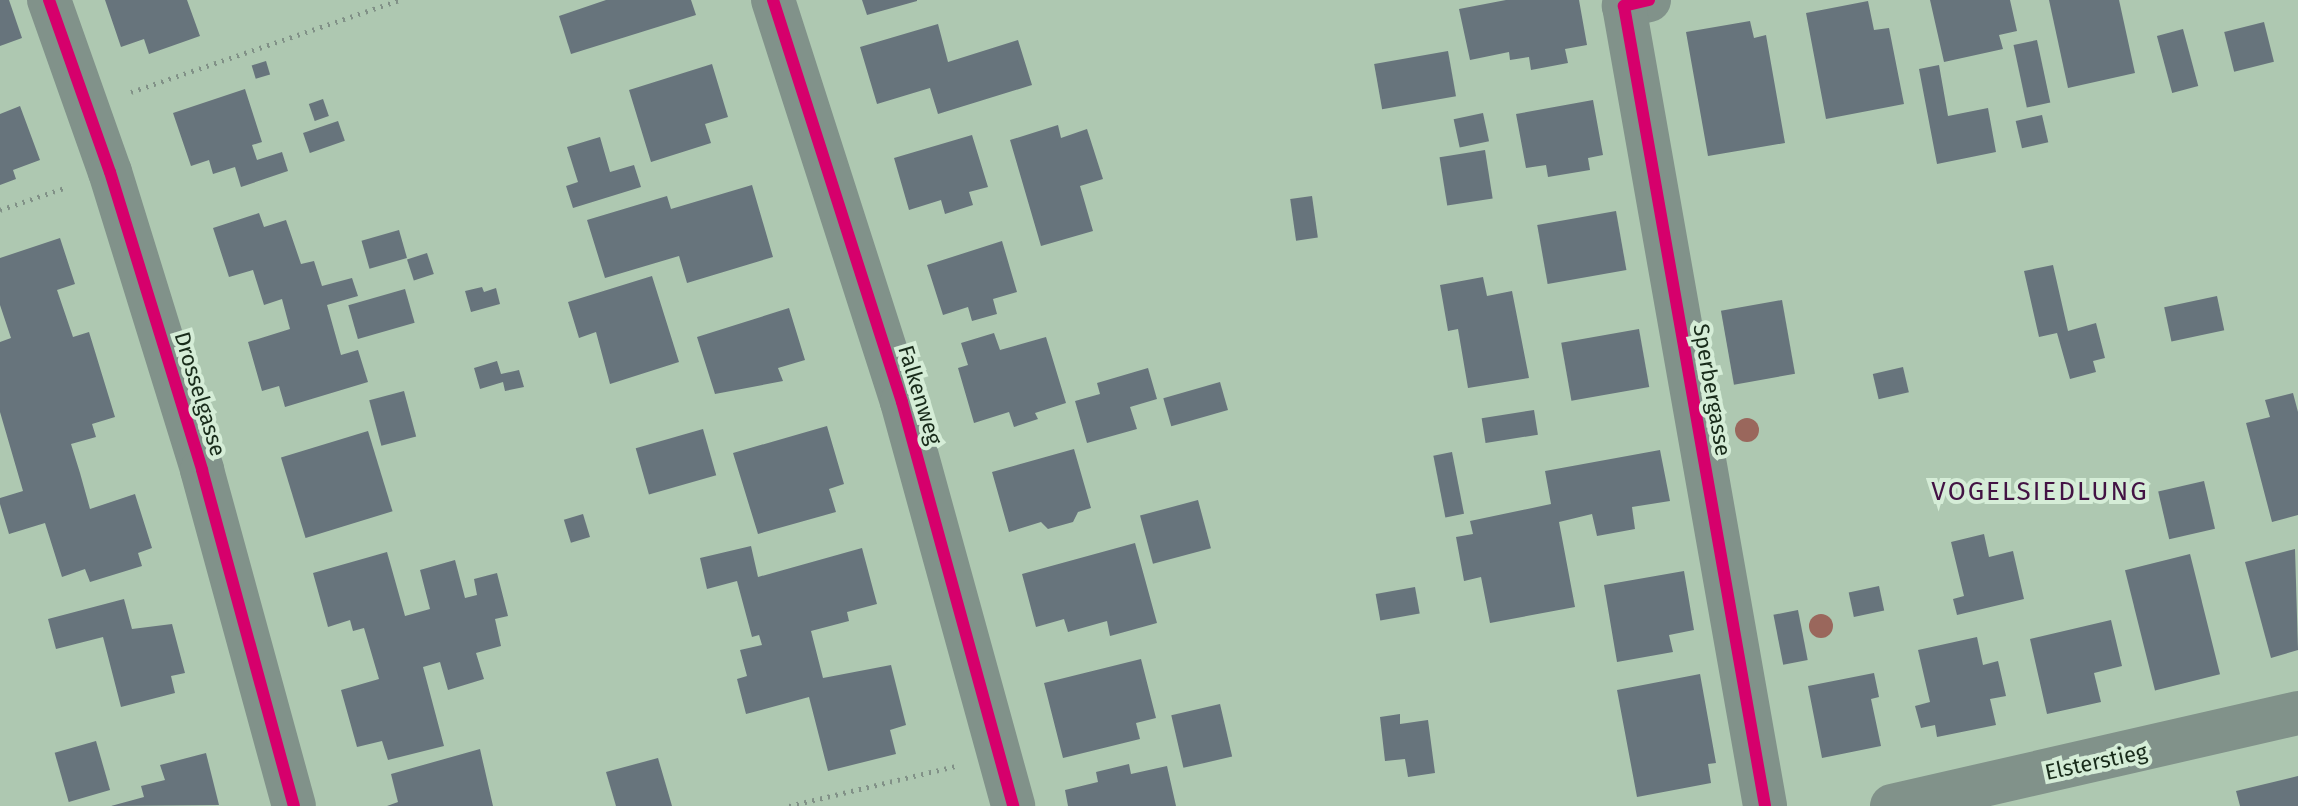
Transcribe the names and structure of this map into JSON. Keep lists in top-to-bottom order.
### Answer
{
  "streets": {
    "street": [
      "Sperbergasse",
      "Drosselgasse",
      "Falkenweg",
      "Elsterstieg"
    ]
  },
  "districts": ["VOGELSIEDLUNG"]
}
